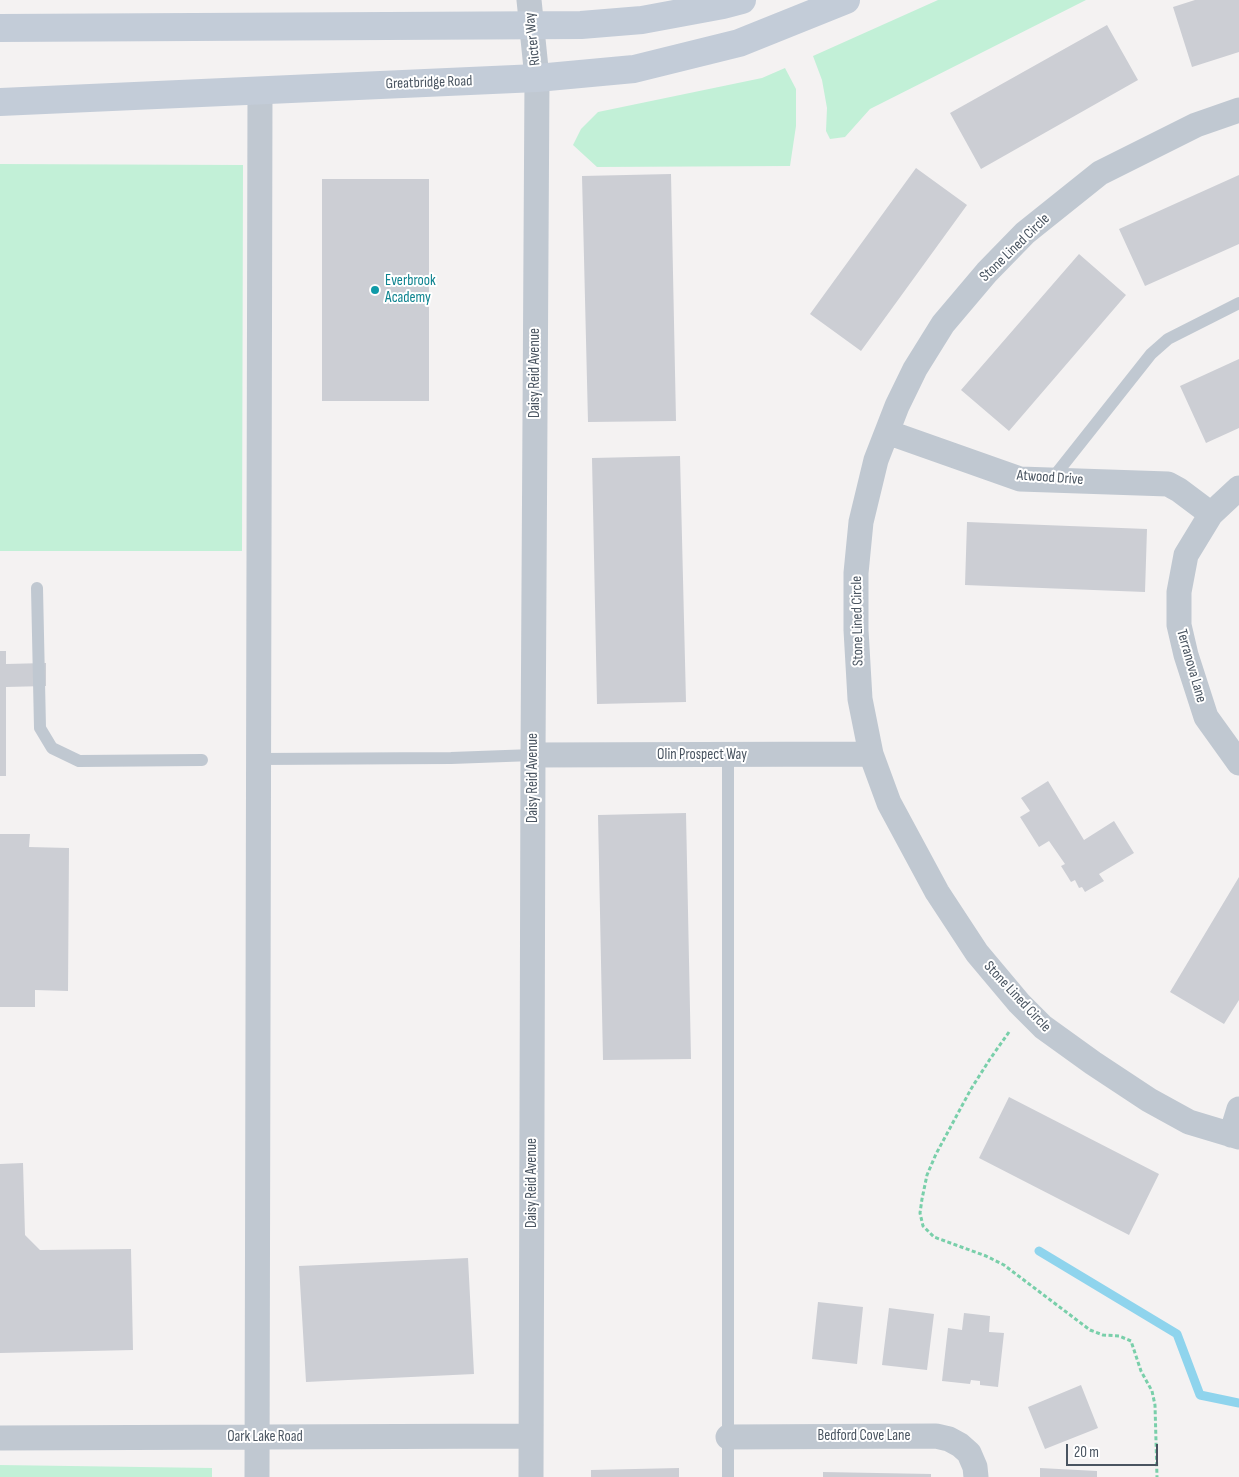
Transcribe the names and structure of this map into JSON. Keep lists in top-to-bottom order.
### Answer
{
  "streets": {
    "street": [
      "Ricter Way",
      "Greatbridge Road",
      "Stone Lined Circle",
      "Daisy Reid Avenue",
      "Atwood Drive",
      "Terranova Lane",
      "Olin Prospect Way",
      "Bedford Cove Lane",
      "Oark Lake Road"
    ]
  },
  "crossings": [
    ["Ricter Way", "Greatbridge Road"],
    ["Ricter Way", "Daisy Reid Avenue"],
    ["Greatbridge Road", "Daisy Reid Avenue"],
    ["Stone Lined Circle", "Atwood Drive"],
    ["Stone Lined Circle", "Olin Prospect Way"],
    ["Daisy Reid Avenue", "Olin Prospect Way"],
    ["Daisy Reid Avenue", "Oark Lake Road"],
    ["Atwood Drive", "Terranova Lane"]
  ],
  "places": ["Everbrook Academy"],
  "scale_bar": "20 m"
}
